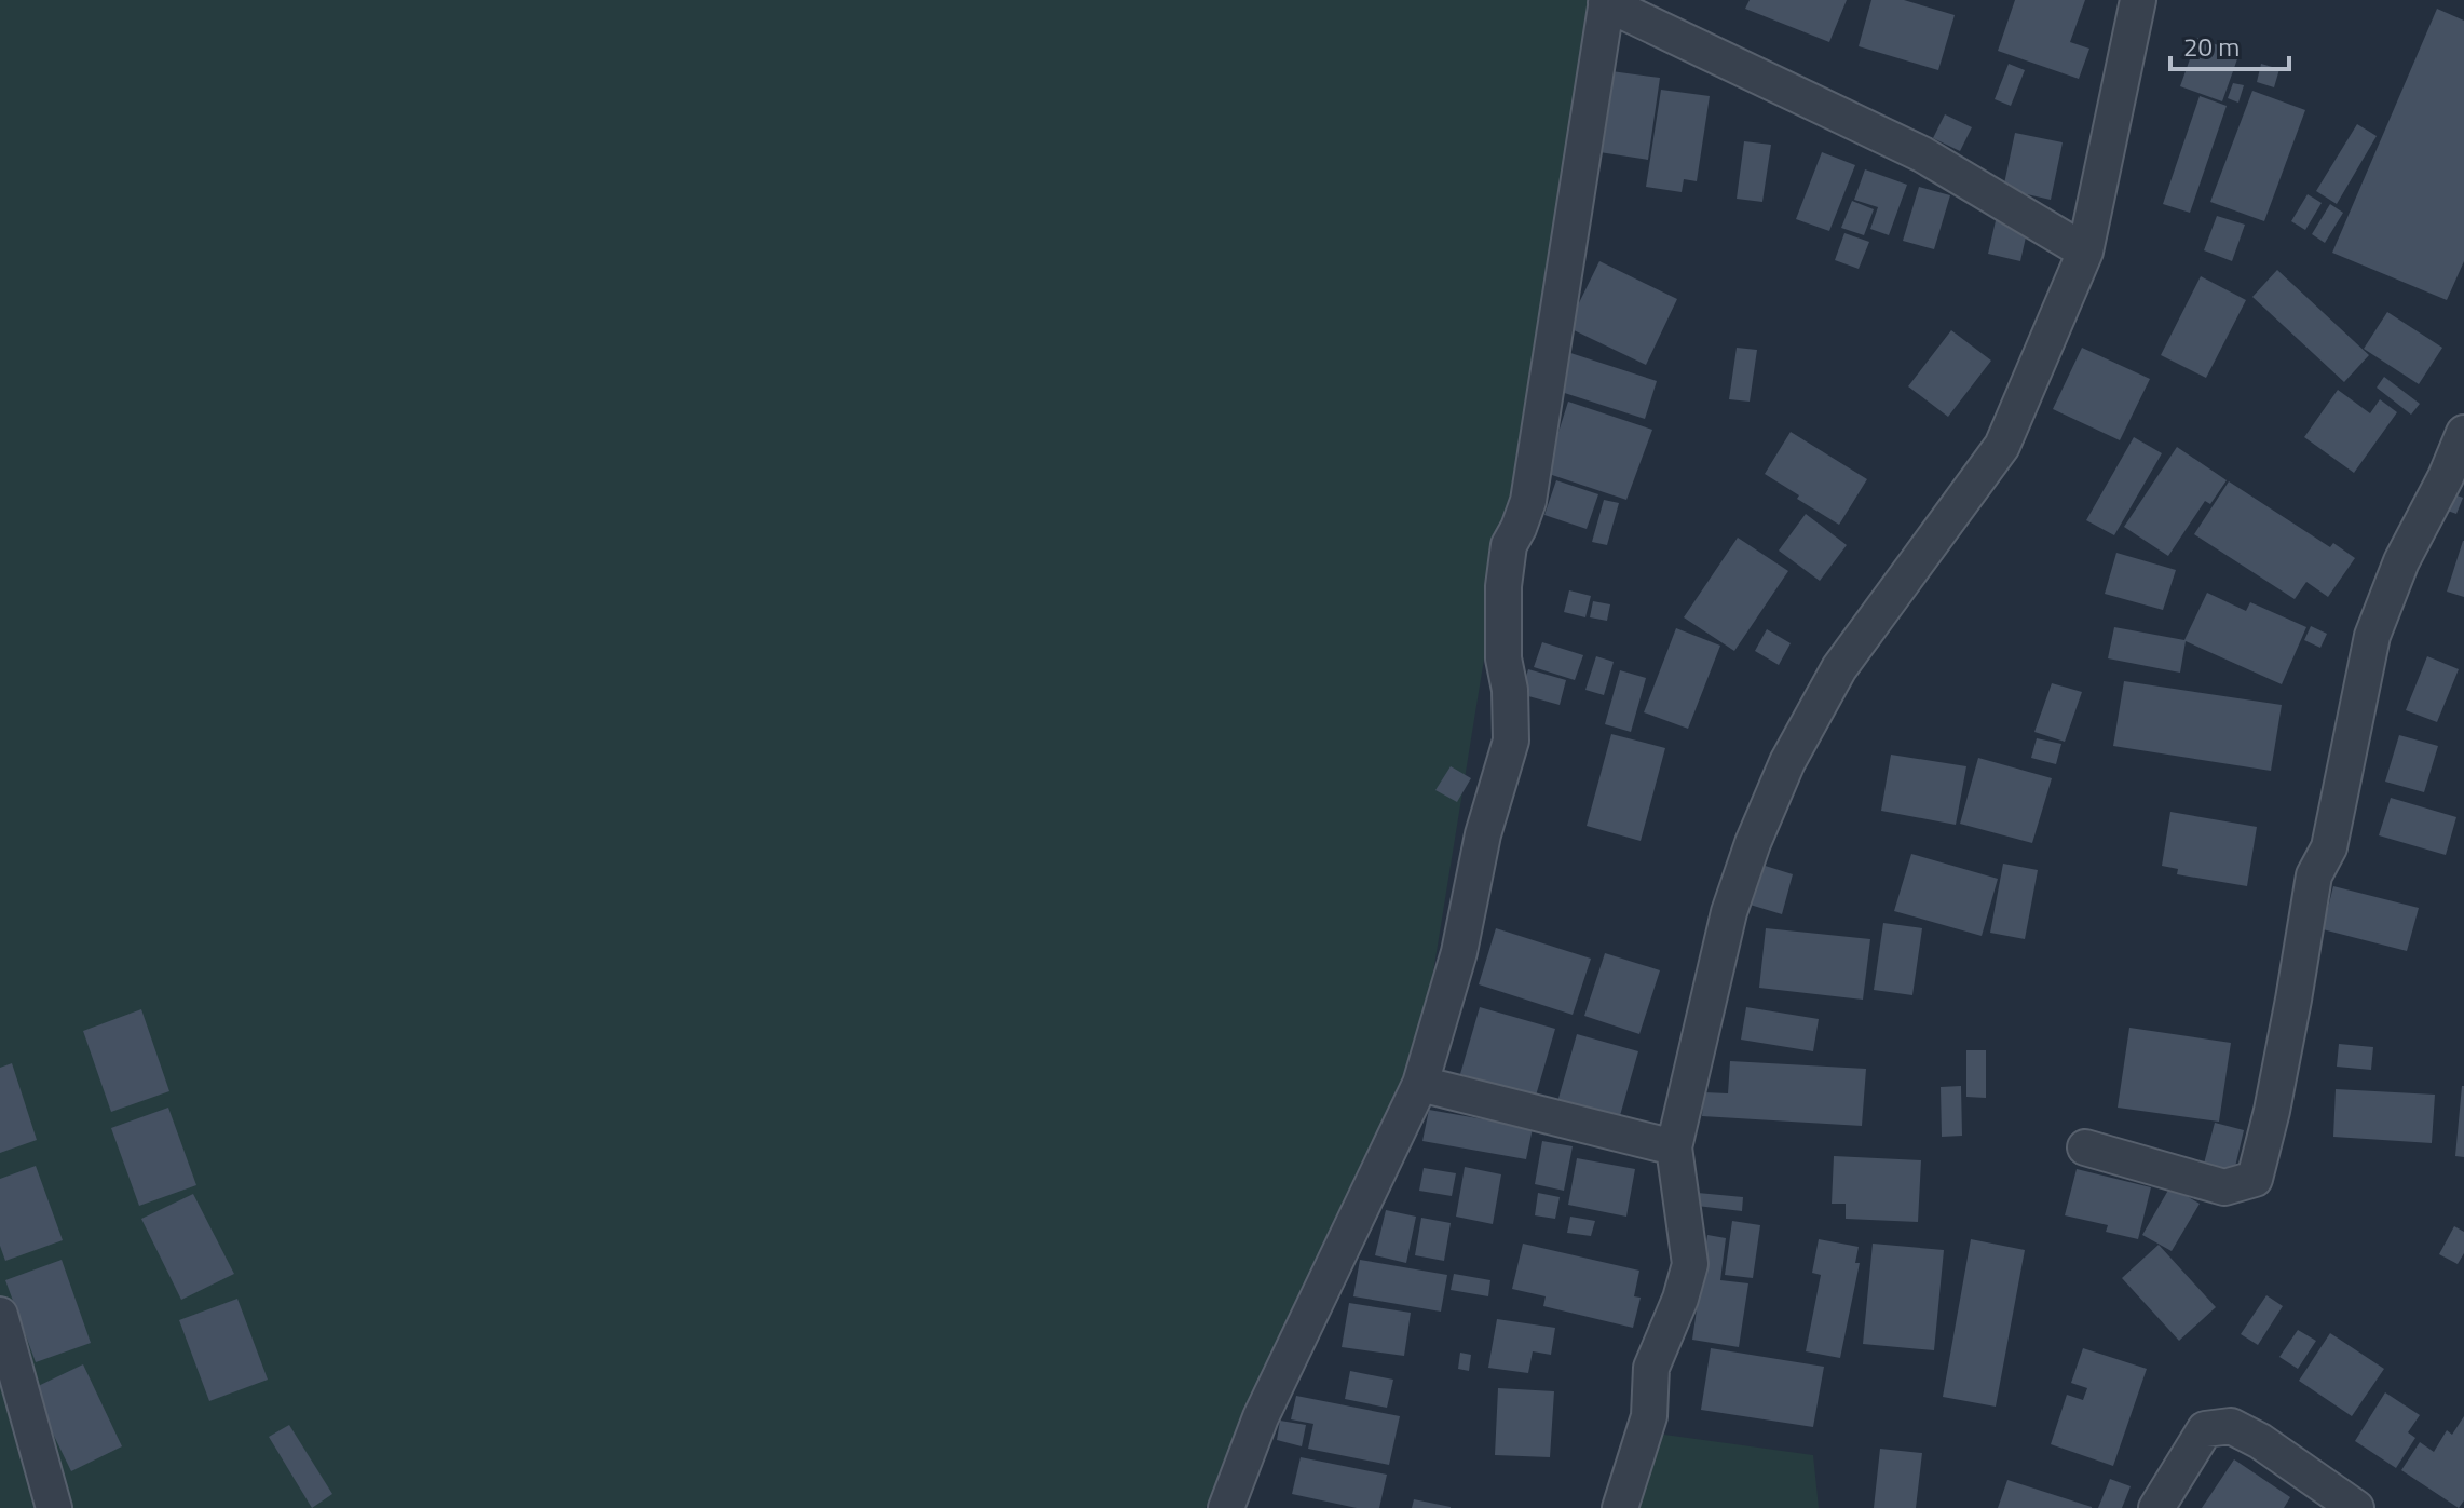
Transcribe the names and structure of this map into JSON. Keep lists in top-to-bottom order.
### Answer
{
  "scale_bar": "20 m"
}
